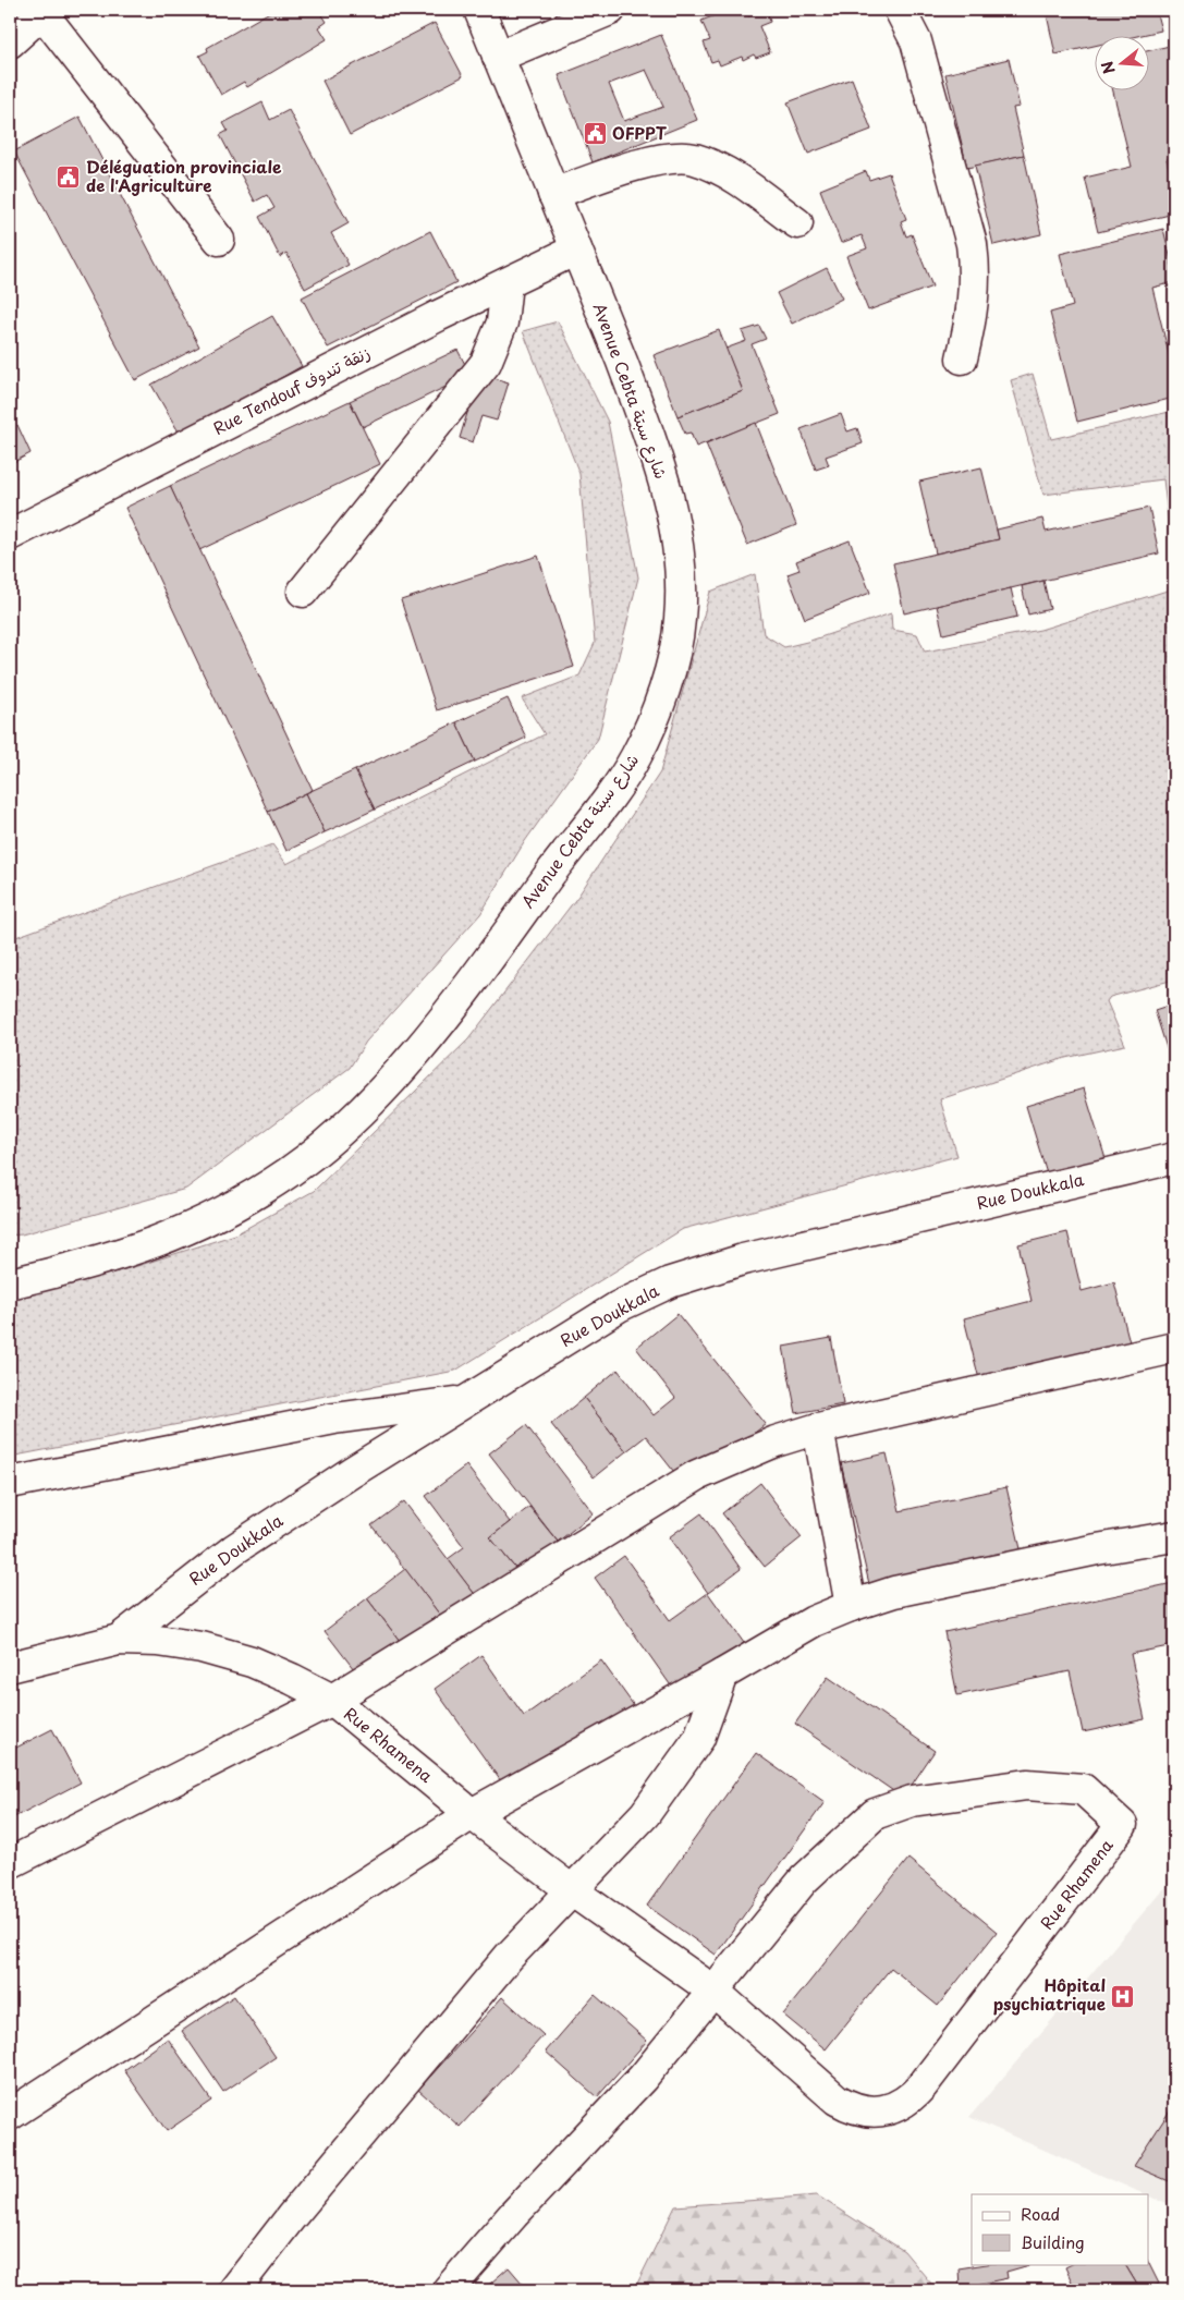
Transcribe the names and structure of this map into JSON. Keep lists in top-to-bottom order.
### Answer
{
  "streets": {
    "street": [
      "Rue Tendouf زنقة تندوف",
      "Avenue Cebta شارع سبتة",
      "Rue Doukkala",
      "Rue Rhamena"
    ]
  },
  "crossings": [
    ["Rue Tendouf زنقة تندوف", "Avenue Cebta شارع سبتة"],
    ["Rue Doukkala", "Rue Rhamena"]
  ],
  "places": {
    "public building": ["OFPPT", "Déléguation provinciale de l'Agriculture"],
    "hospital": ["Hôpital psychiatrique"]
  },
  "legend": ["Road", "Building"],
  "north": "left"
}
